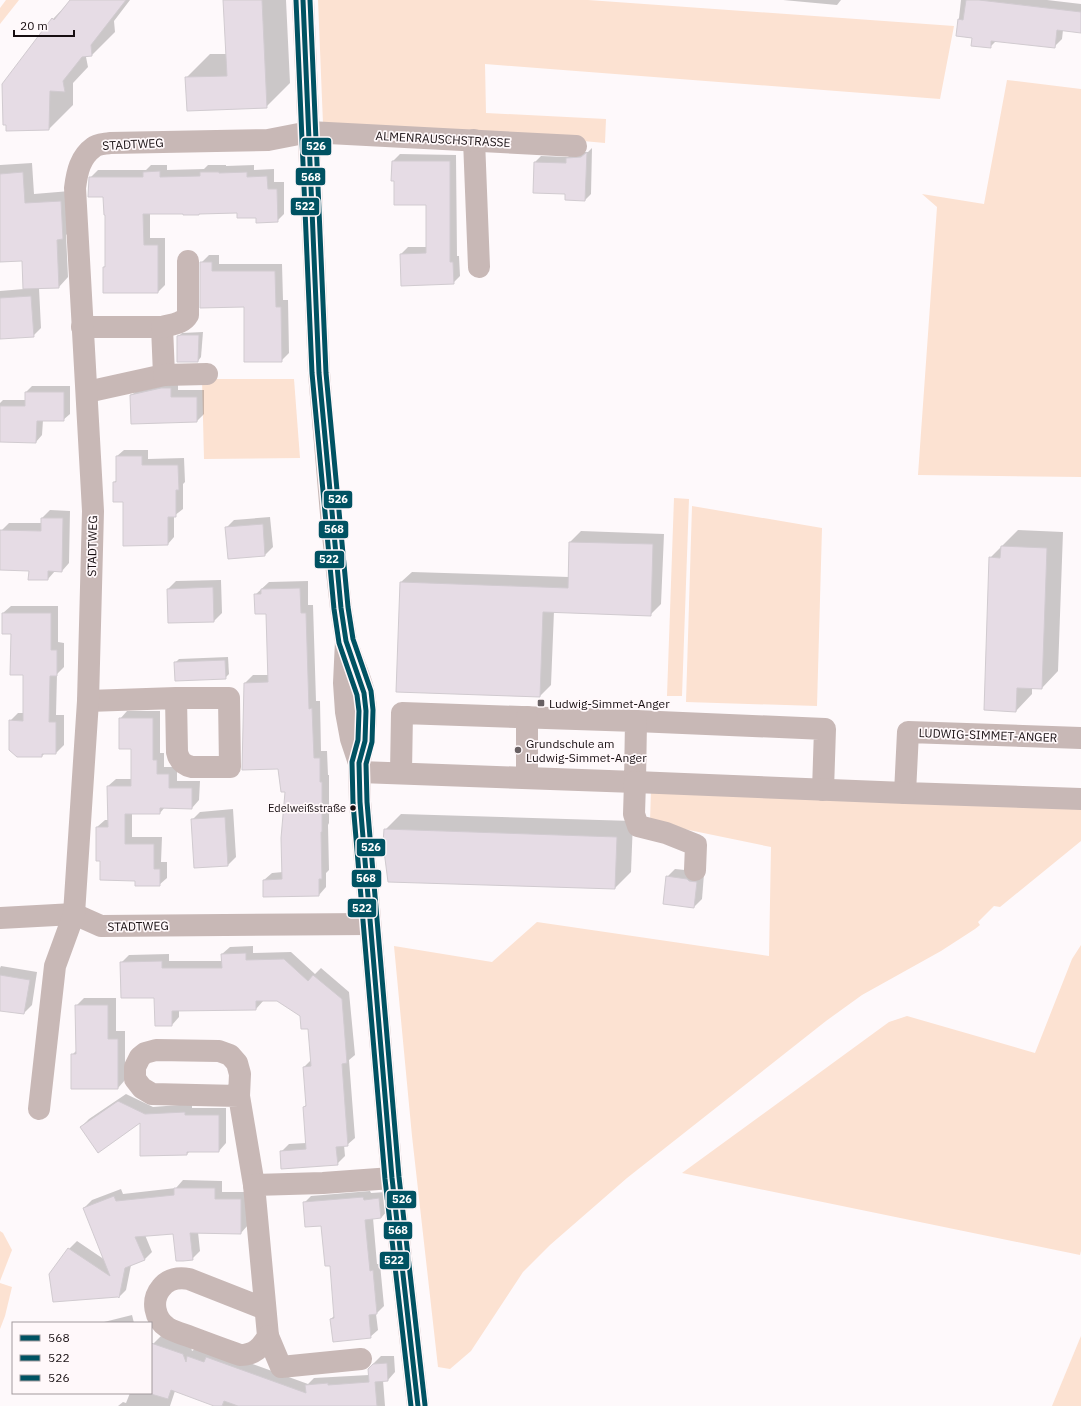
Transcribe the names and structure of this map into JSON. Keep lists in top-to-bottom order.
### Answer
{
  "streets": {
    "street": ["ALMENRAUSCHSTRASSE", "STADTWEG", "LUDWIG-SIMMET-ANGER"]
  },
  "crossings": [
    ["ALMENRAUSCHSTRASSE", "STADTWEG"]
  ],
  "places": {
    "transit": ["Ludwig-Simmet-Anger"],
    "other": ["Grundschule am Ludwig-Simmet-Anger", "Edelweißstraße"]
  },
  "lines": ["transit line 568", "transit line 522", "transit line 526"],
  "legend": ["568", "522", "526"],
  "scale_bar": "20 m"
}
